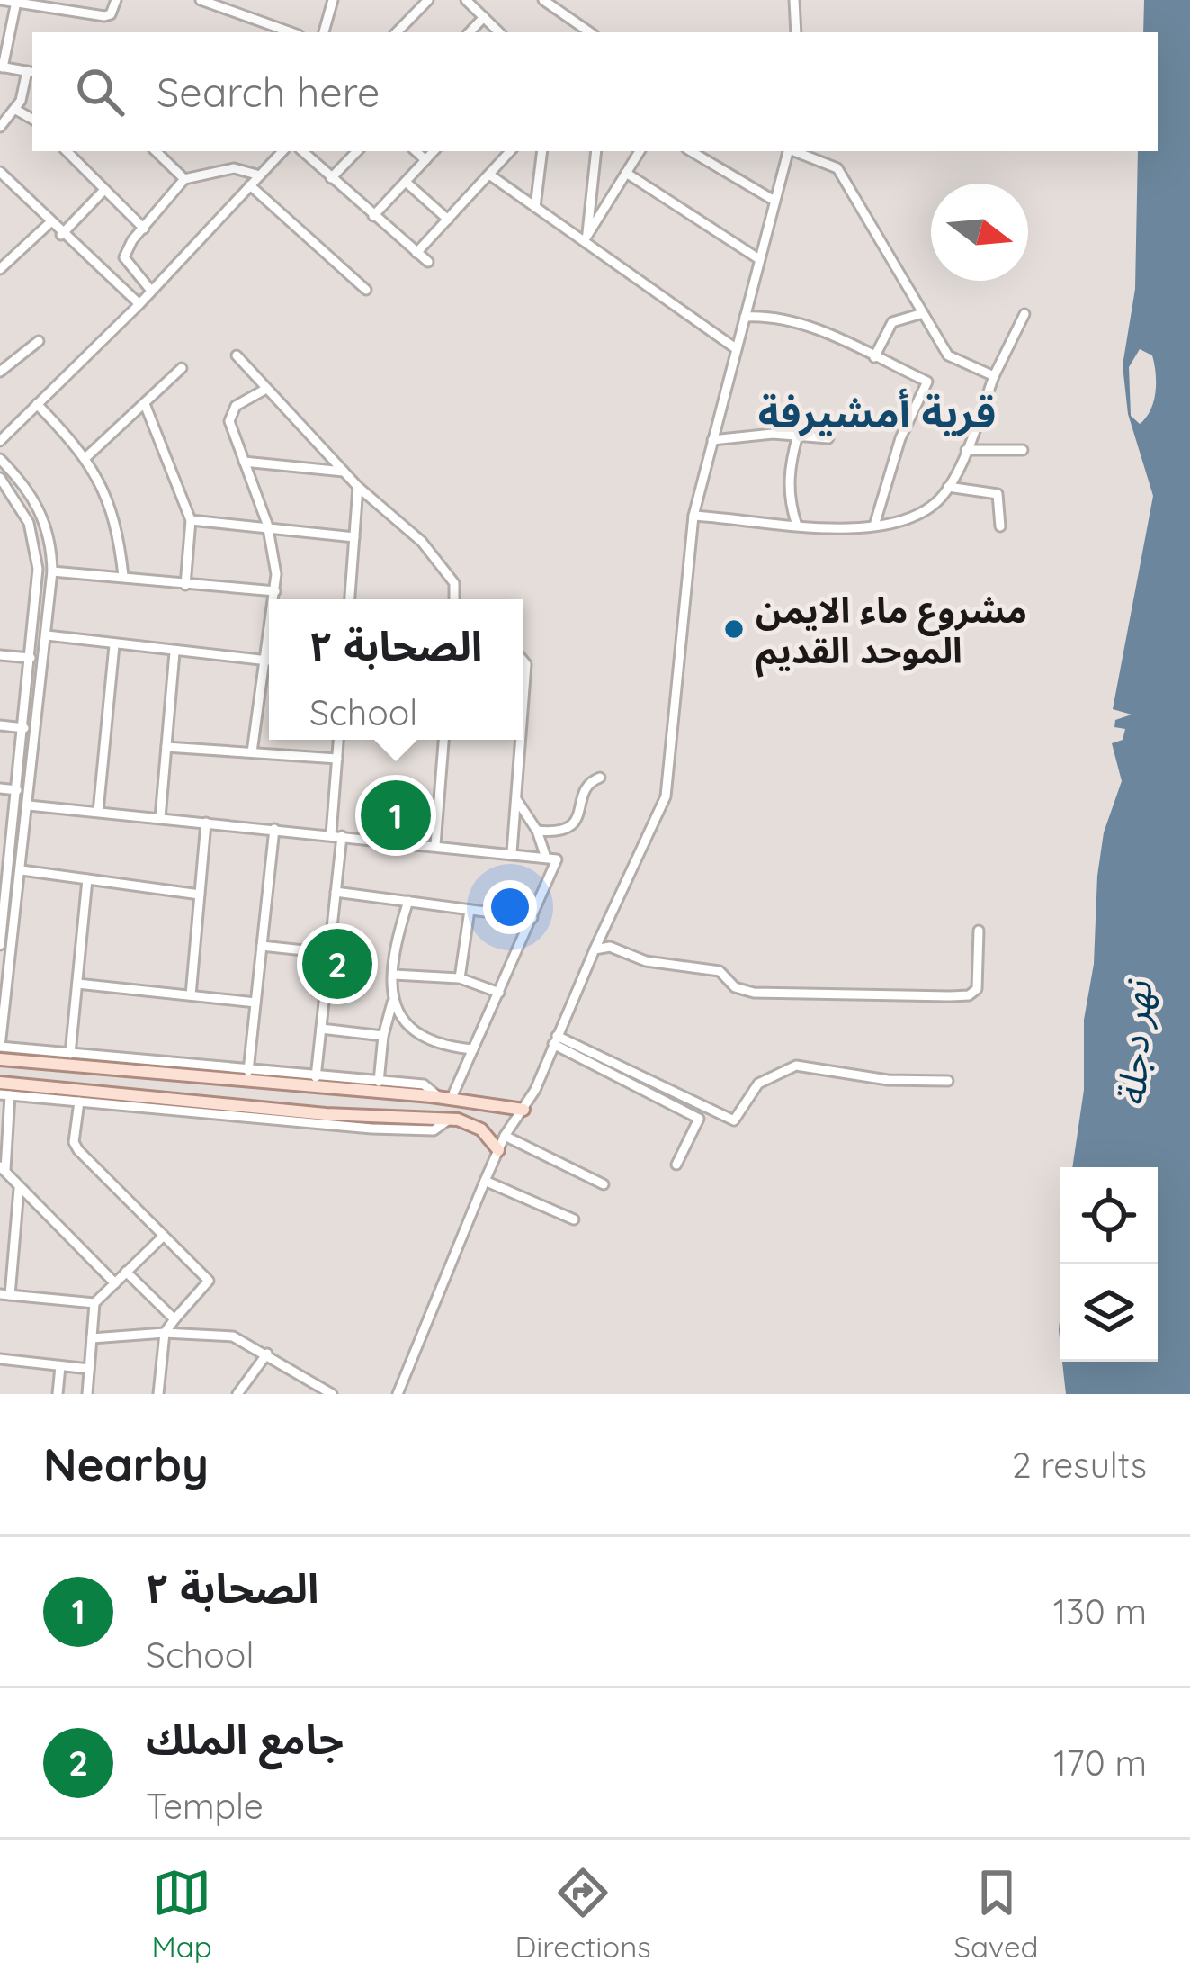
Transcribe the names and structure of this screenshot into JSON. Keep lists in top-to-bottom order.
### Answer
{
  "districts": ["قرية أمشيرفة"],
  "water": ["نهر دجلة"],
  "places": ["مشروع ماء الايمن الموحد القديم"],
  "north": "right",
  "page": {
    "search": "Search here",
    "popup": ["الصحابة ٢", "School"],
    "pins": ["1", "2"],
    "heading": ["Nearby", "2 results"],
    "list": [
      {
        "mark": "1",
        "name": "الصحابة ٢",
        "note": "School",
        "value": "130 m"
      },
      {
        "mark": "2",
        "name": "جامع الملك",
        "note": "Temple",
        "value": "170 m"
      }
    ],
    "nav": ["Map", "Directions", "Saved"]
  }
}
